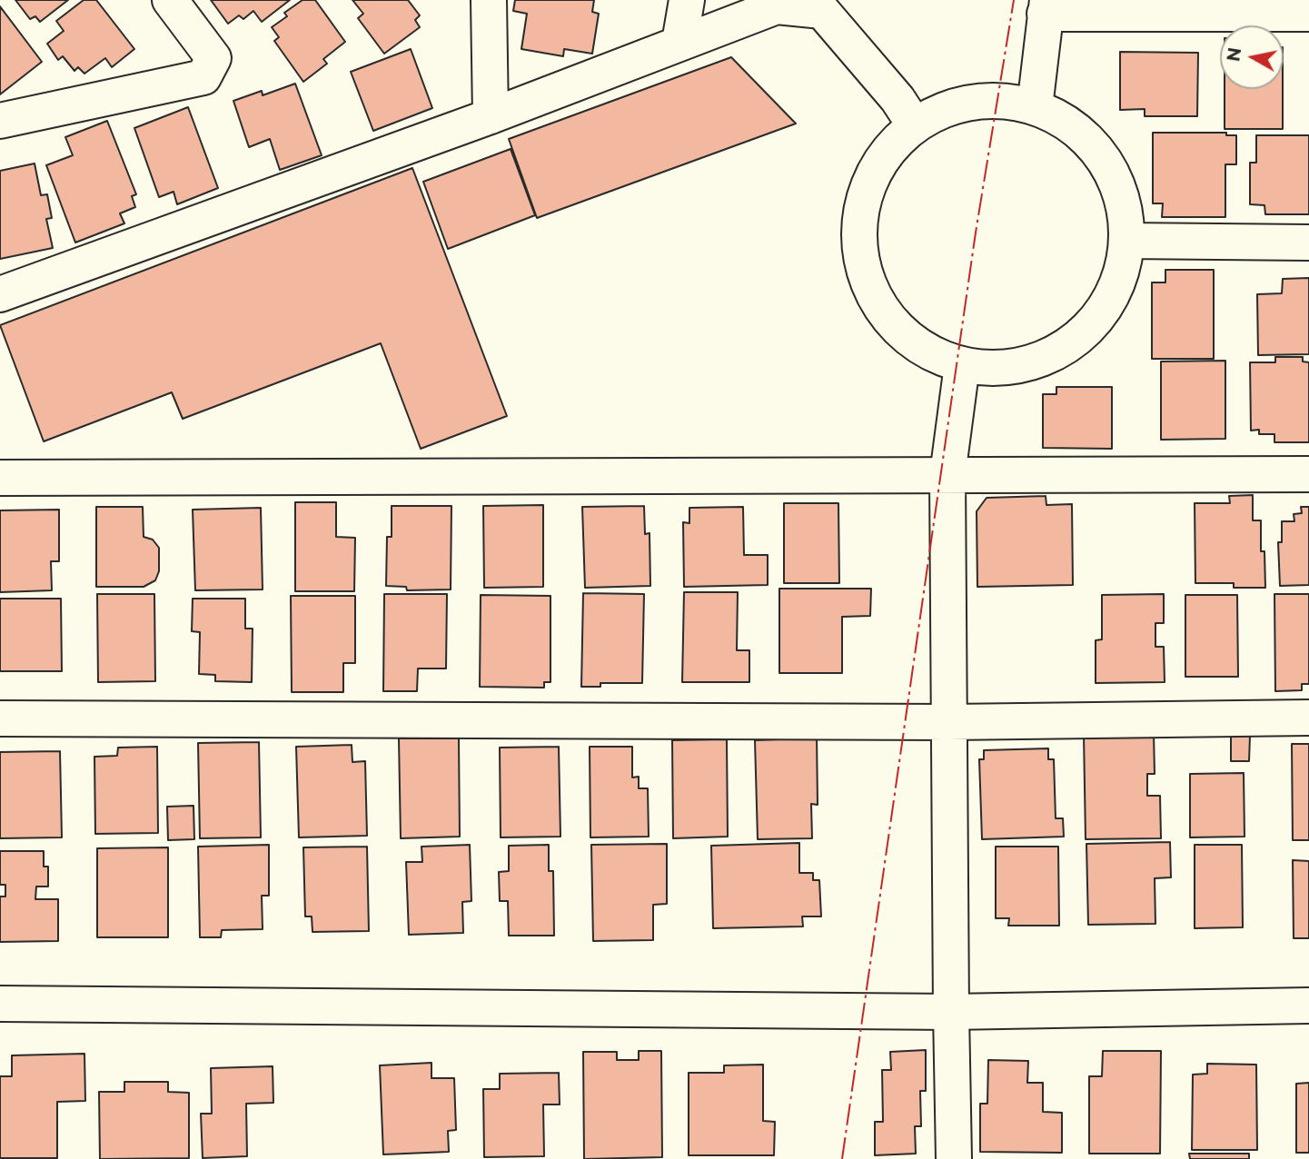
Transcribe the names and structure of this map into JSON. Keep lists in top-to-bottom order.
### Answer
{
  "north": "left"
}
